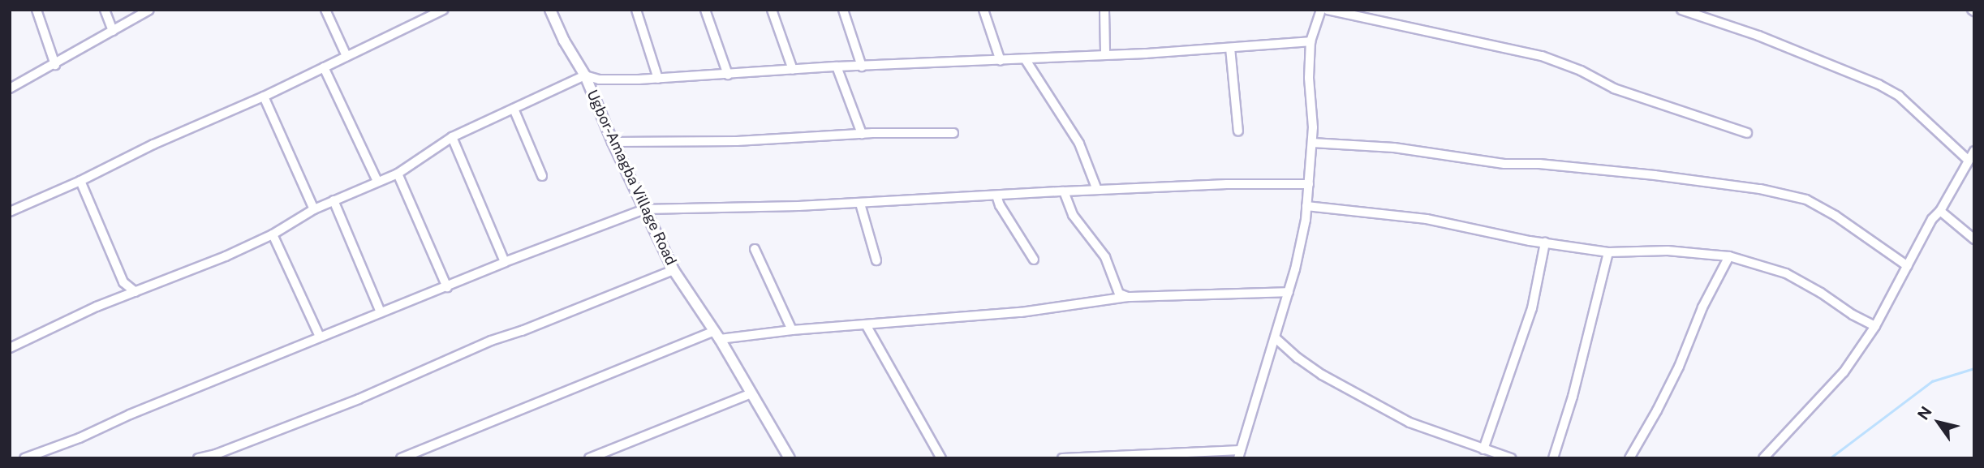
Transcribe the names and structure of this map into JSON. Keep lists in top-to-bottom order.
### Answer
{
  "streets": {
    "street": ["Ugbor-Amagba Village Road"]
  },
  "north": "top left"
}
